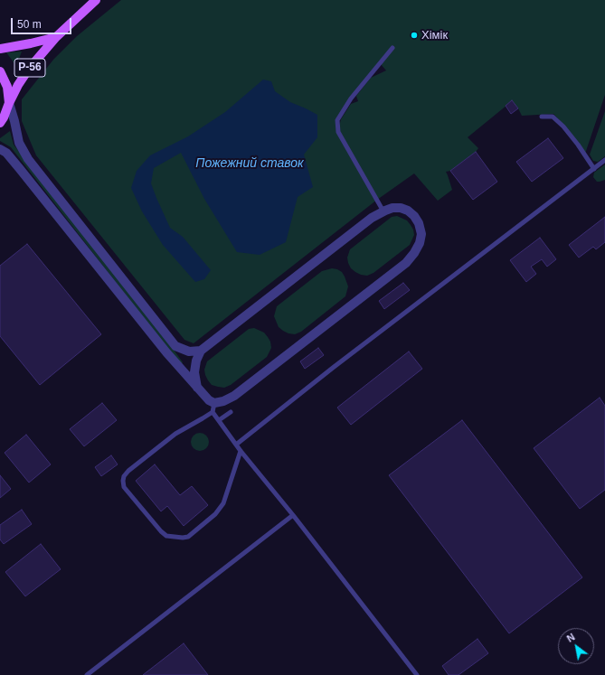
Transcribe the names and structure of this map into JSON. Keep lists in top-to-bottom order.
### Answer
{
  "streets": {
    "main road": ["Р-56"]
  },
  "water": ["Пожежний ставок"],
  "places": ["Хімік"],
  "scale_bar": "50 m",
  "north": "top left"
}
